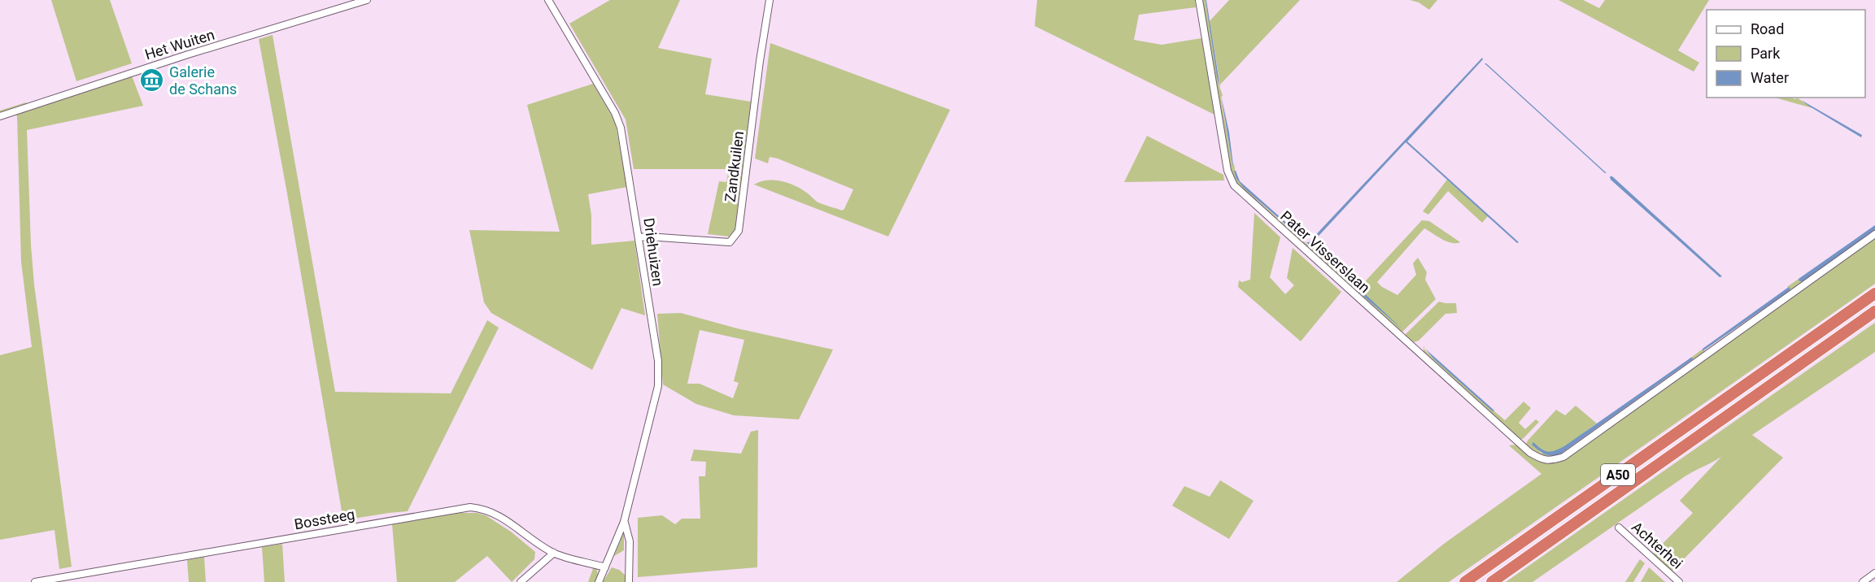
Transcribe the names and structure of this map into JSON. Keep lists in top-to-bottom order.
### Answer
{
  "streets": {
    "highway": ["A50"],
    "street": [
      "Het Wuiten",
      "Zandkuilen",
      "Driehuizen",
      "Pater Visserslaan",
      "Bossteeg",
      "Achterhei"
    ]
  },
  "crossings": [
    ["Zandkuilen", "Driehuizen"],
    ["Driehuizen", "Bossteeg"]
  ],
  "places": {
    "museum": ["Galerie de Schans"]
  },
  "legend": ["Road", "Park", "Water"]
}
